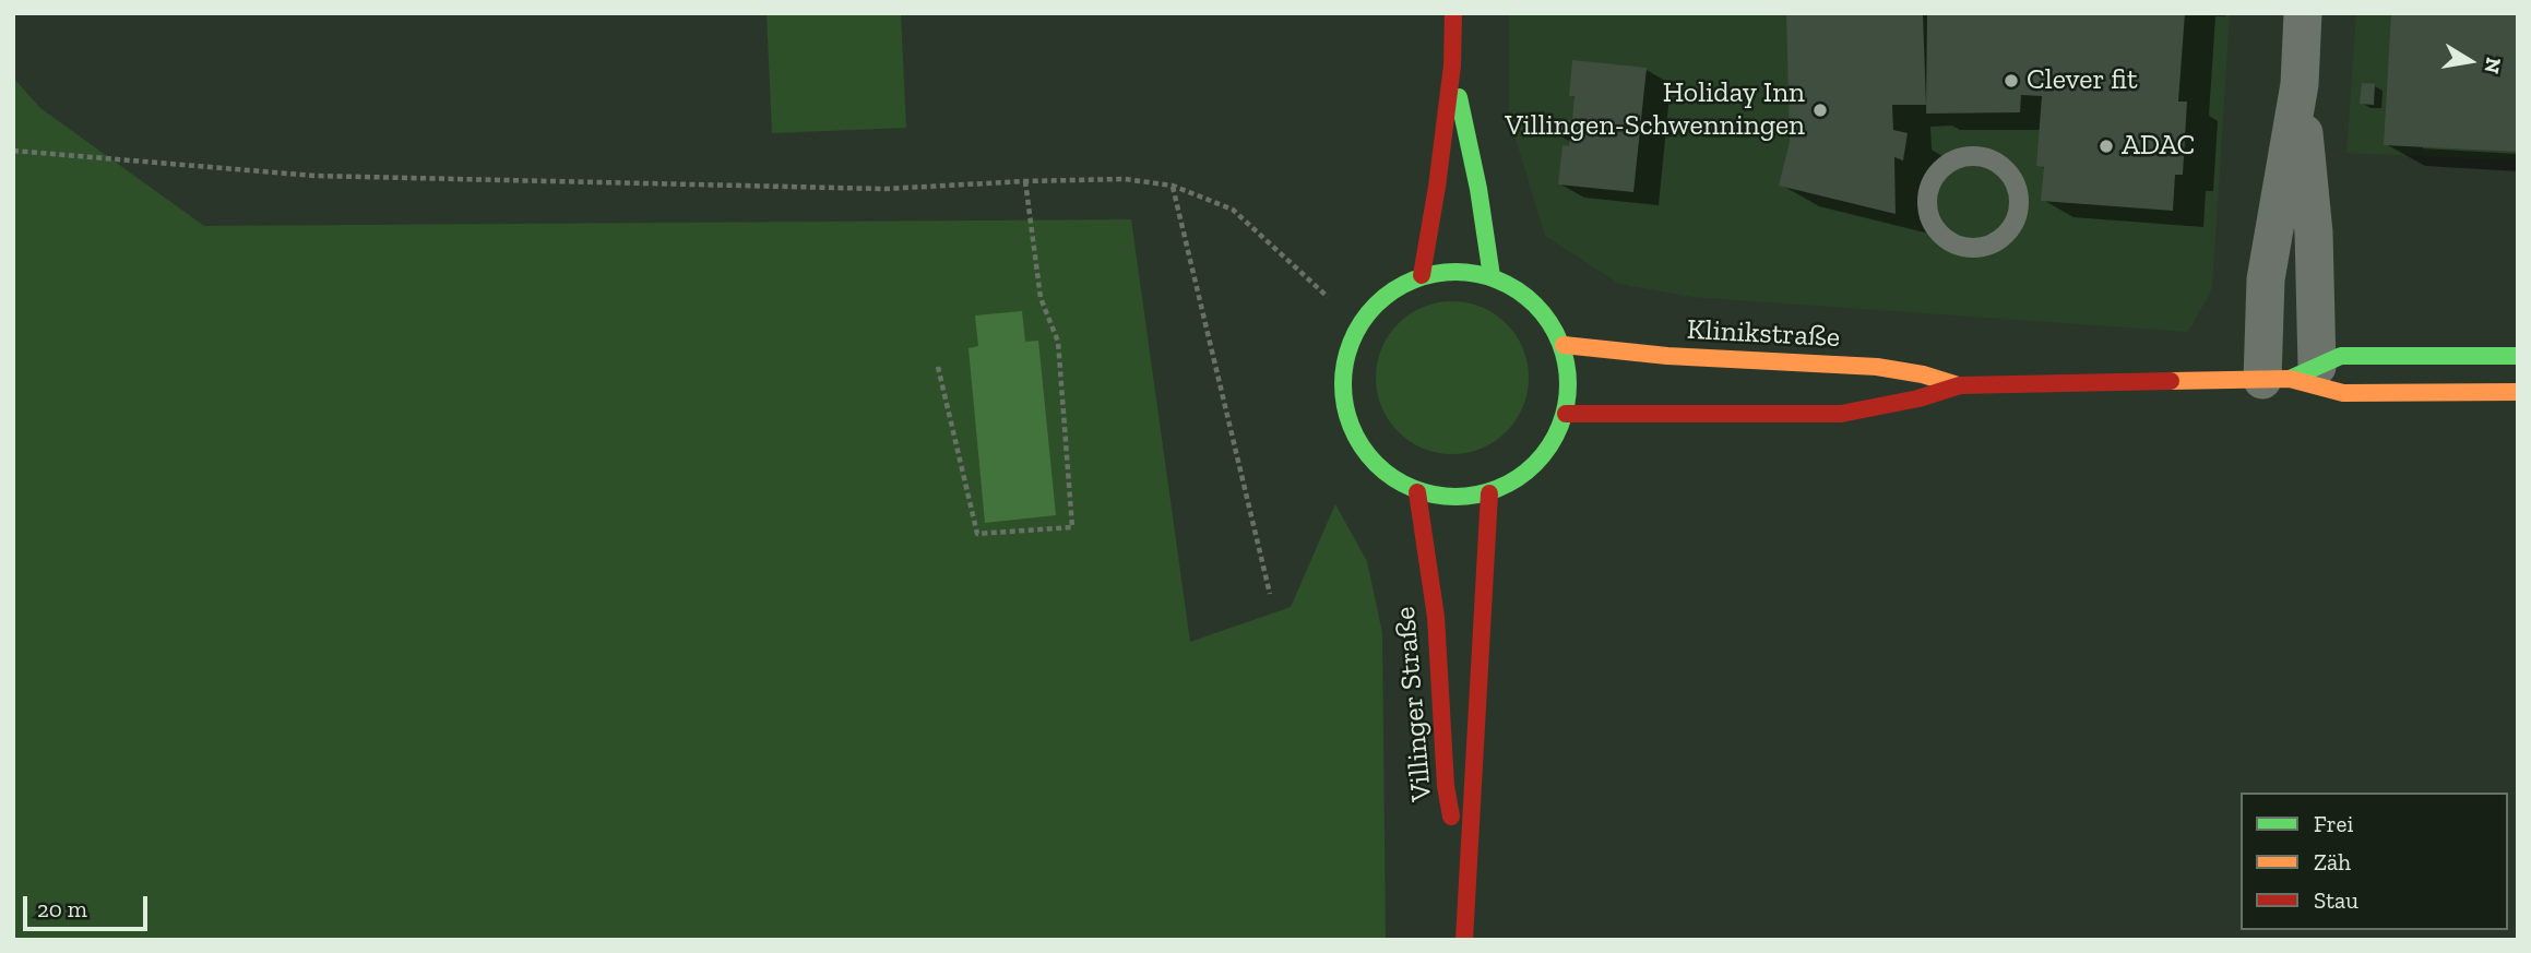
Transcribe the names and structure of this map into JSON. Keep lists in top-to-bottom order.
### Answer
{
  "streets": {
    "main road": ["Klinikstraße", "Villinger Straße"]
  },
  "crossings": [
    ["Klinikstraße", "Villinger Straße"]
  ],
  "places": ["Clever fit", "Holiday Inn Villingen-Schwenningen", "ADAC"],
  "legend": ["Frei", "Zäh", "Stau"],
  "scale_bar": "20 m",
  "north": "right"
}
